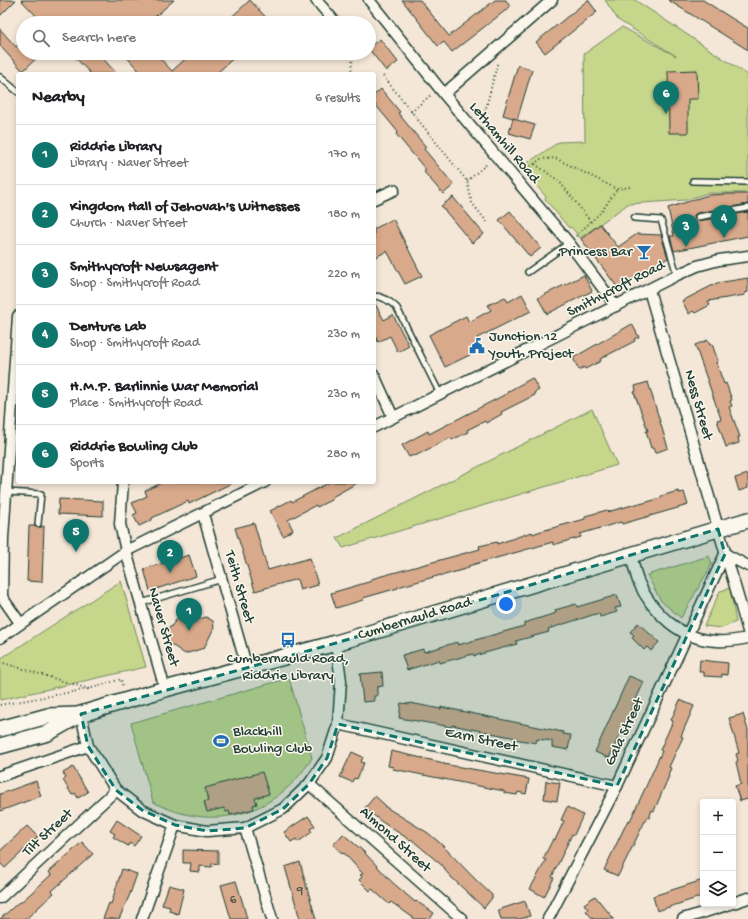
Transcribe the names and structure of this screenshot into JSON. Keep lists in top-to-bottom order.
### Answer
{
  "streets": {
    "main road": ["Cumbernauld Road"],
    "street": [
      "Lethamhill Road",
      "Smithycroft Road",
      "Ness Street",
      "Teith Street",
      "Naver Street",
      "Gala Street",
      "Earn Street",
      "Tilt Street",
      "Almond Street"
    ]
  },
  "crossings": [
    ["Lethamhill Road", "Smithycroft Road"],
    ["Smithycroft Road", "Ness Street"],
    ["Ness Street", "Cumbernauld Road"],
    ["Ness Street", "Gala Street"],
    ["Teith Street", "Cumbernauld Road"],
    ["Cumbernauld Road", "Naver Street"],
    ["Gala Street", "Earn Street"]
  ],
  "places": {
    "bar": ["Princess Bar"],
    "public building": ["Junction 12 Youth Project"],
    "bus stop": ["Cumbernauld Road, Riddrie Library"],
    "sports": ["Blackhill Bowling Club"]
  },
  "house_numbers": ["9", "6"],
  "page": {
    "search": "Search here",
    "heading": ["Nearby", "6 results"],
    "pins": [
      "6",
      "4",
      "3",
      "5",
      "2",
      "1"
    ],
    "list": [
      {
        "mark": "1",
        "name": "Riddrie Library",
        "note": "Library · Naver Street",
        "value": "170 m"
      },
      {
        "mark": "2",
        "name": "Kingdom Hall of Jehovah's Witnesses",
        "note": "Church · Naver Street",
        "value": "180 m"
      },
      {
        "mark": "3",
        "name": "Smithycroft Newsagent",
        "note": "Shop · Smithycroft Road",
        "value": "220 m"
      },
      {
        "mark": "4",
        "name": "Denture Lab",
        "note": "Shop · Smithycroft Road",
        "value": "230 m"
      },
      {
        "mark": "5",
        "name": "H.M.P. Barlinnie War Memorial",
        "note": "Place · Smithycroft Road",
        "value": "230 m"
      },
      {
        "mark": "6",
        "name": "Riddrie Bowling Club",
        "note": "Sports",
        "value": "280 m"
      }
    ],
    "map_buttons": ["+", "−"]
  }
}
